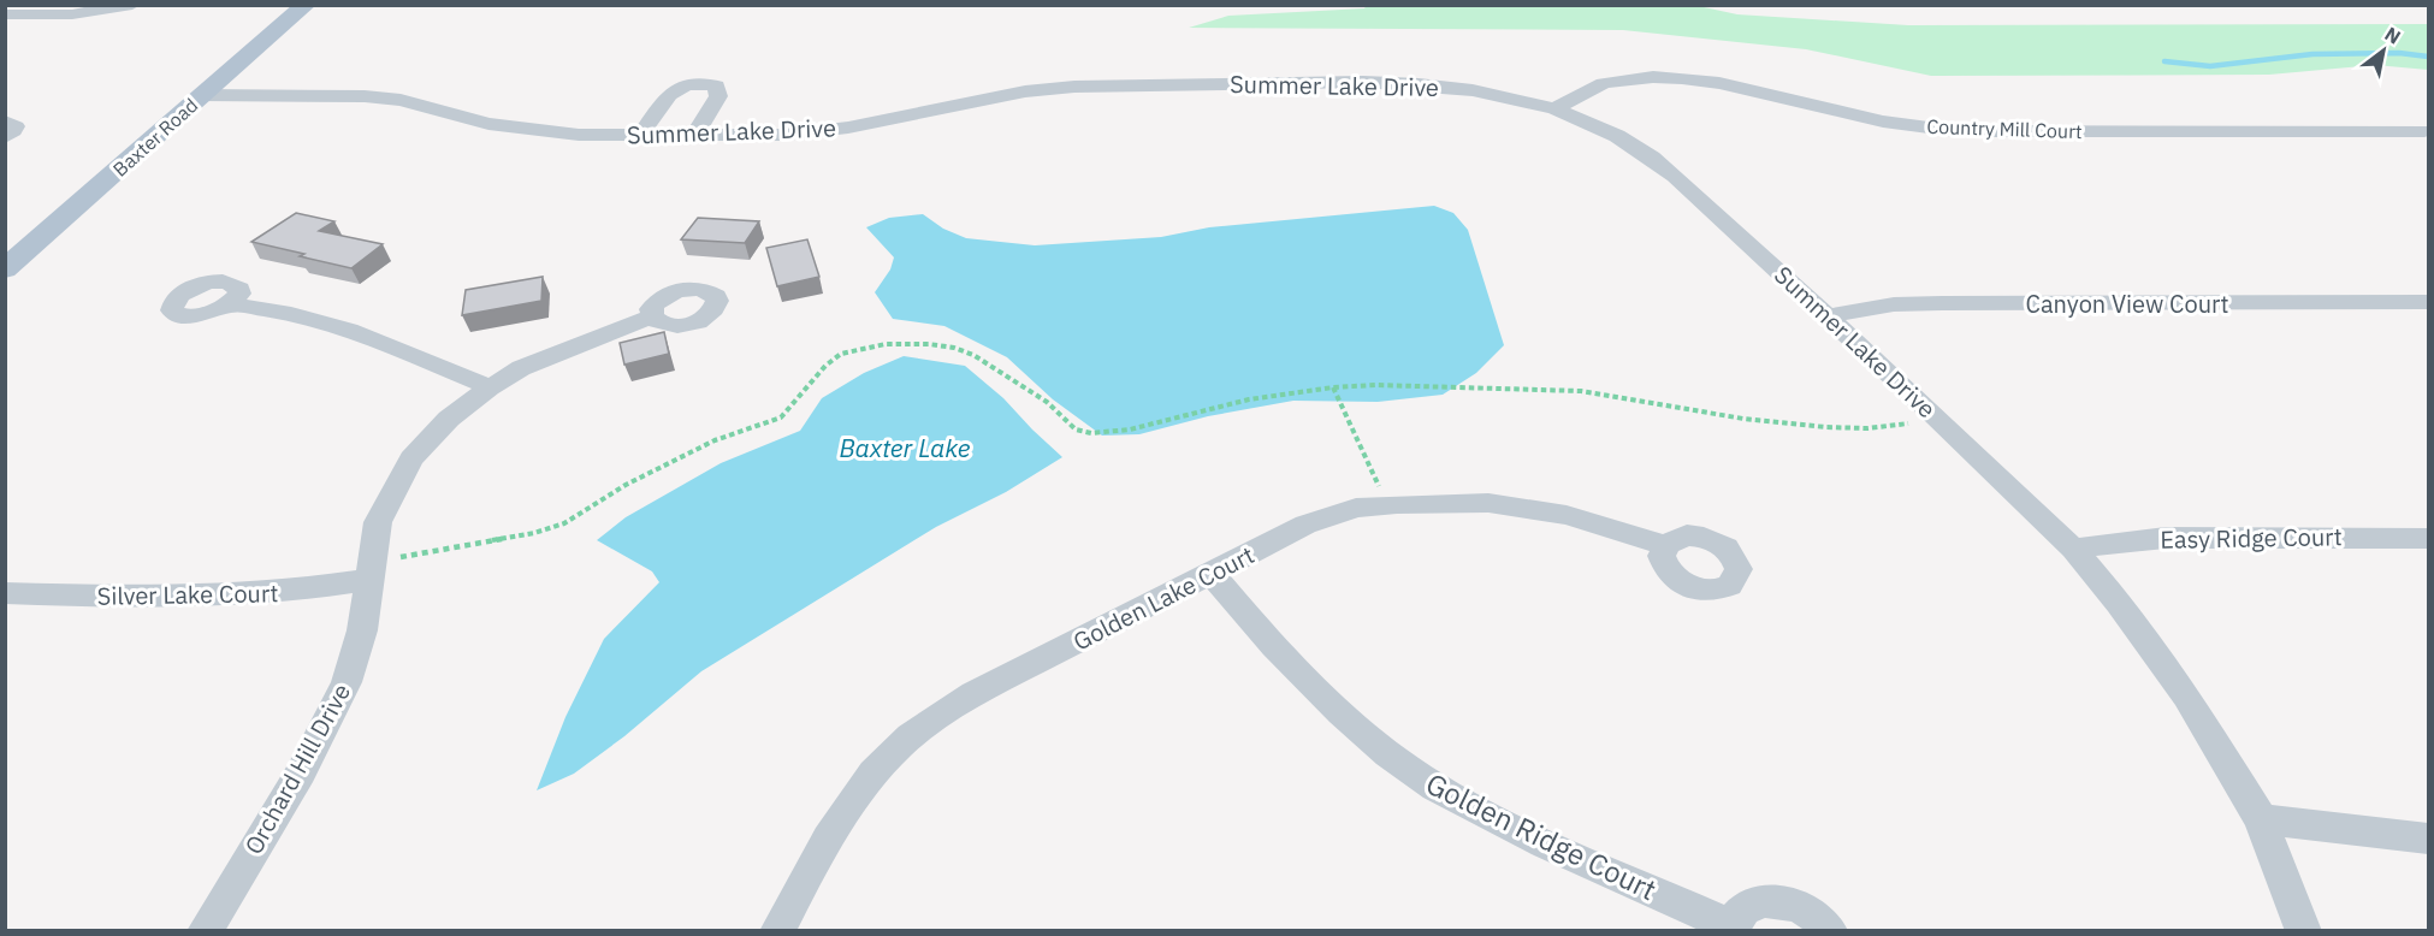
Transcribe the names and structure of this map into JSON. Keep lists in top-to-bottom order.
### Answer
{
  "streets": {
    "main road": ["Baxter Road"],
    "street": [
      "Summer Lake Drive",
      "Country Mill Court",
      "Canyon View Court",
      "Easy Ridge Court",
      "Silver Lake Court",
      "Golden Lake Court",
      "Orchard Hill Drive",
      "Golden Ridge Court"
    ]
  },
  "crossings": [
    ["Summer Lake Drive", "Country Mill Court"],
    ["Summer Lake Drive", "Baxter Road"],
    ["Summer Lake Drive", "Canyon View Court"],
    ["Summer Lake Drive", "Easy Ridge Court"],
    ["Silver Lake Court", "Orchard Hill Drive"],
    ["Golden Lake Court", "Golden Ridge Court"]
  ],
  "water": ["Baxter Lake"],
  "north": "top right"
}
